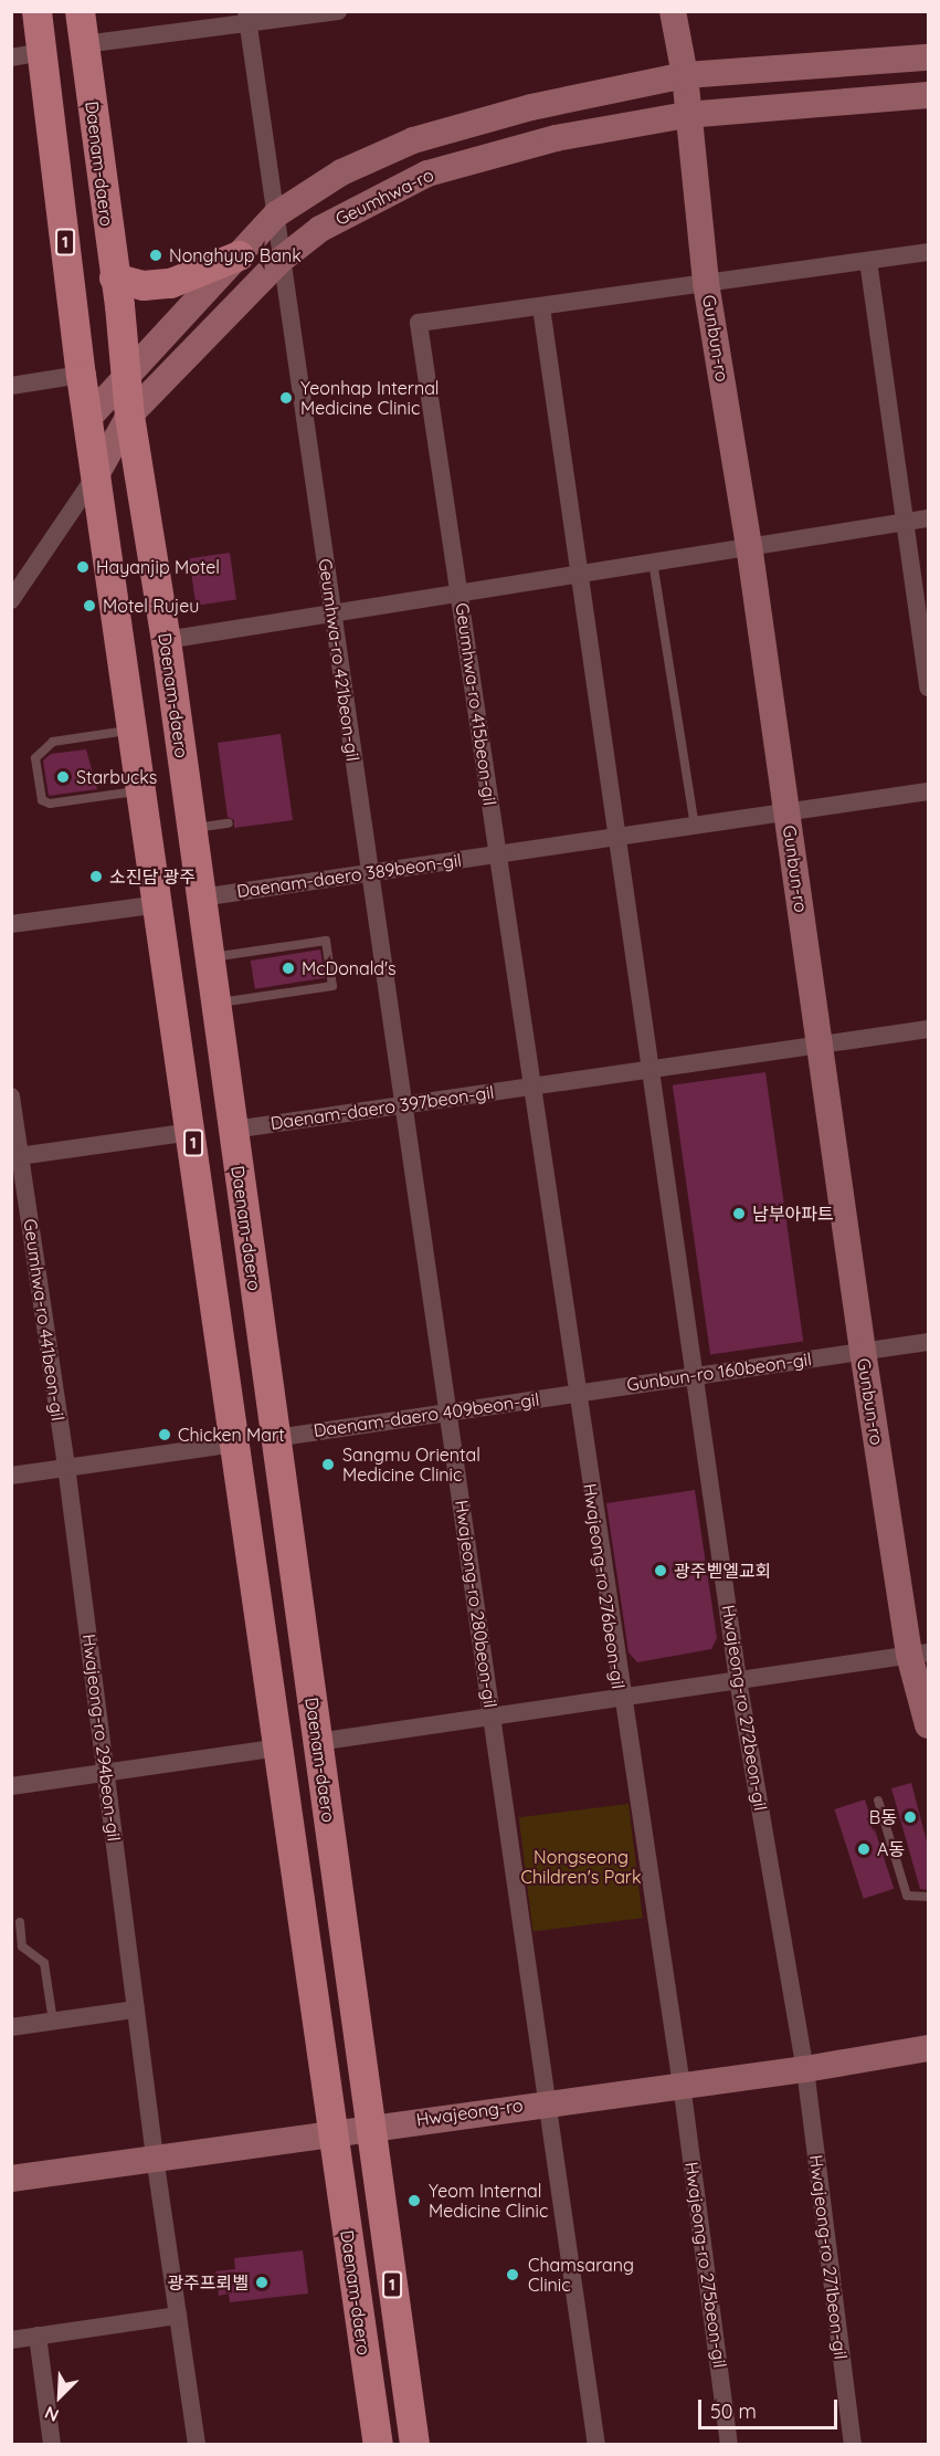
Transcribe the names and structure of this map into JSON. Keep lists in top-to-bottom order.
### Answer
{
  "streets": {
    "main road": ["Daenam-daero", "1"],
    "street": [
      "Geumhwa-ro",
      "Gunbun-ro",
      "Geumhwa-ro 421beon-gil",
      "Geumhwa-ro 415beon-gil",
      "Daenam-daero 389beon-gil",
      "Daenam-daero 397beon-gil",
      "Geumhwa-ro 441beon-gil",
      "Gunbun-ro 160beon-gil",
      "Daenam-daero 409beon-gil",
      "Hwajeong-ro 276beon-gil",
      "Hwajeong-ro 280beon-gil",
      "Hwajeong-ro 272beon-gil",
      "Hwajeong-ro 294beon-gil",
      "Hwajeong-ro",
      "Hwajeong-ro 271beon-gil",
      "Hwajeong-ro 275beon-gil"
    ]
  },
  "crossings": [
    ["Daenam-daero", "Geumhwa-ro"],
    ["Daenam-daero", "Daenam-daero 389beon-gil"],
    ["Daenam-daero", "Daenam-daero 397beon-gil"],
    ["Daenam-daero", "Daenam-daero 409beon-gil"],
    ["Daenam-daero", "Hwajeong-ro"],
    ["Geumhwa-ro", "Gunbun-ro"],
    ["Geumhwa-ro", "Geumhwa-ro 421beon-gil"],
    ["Gunbun-ro", "Daenam-daero 389beon-gil"],
    ["Gunbun-ro", "Daenam-daero 397beon-gil"],
    ["Gunbun-ro", "Gunbun-ro 160beon-gil"],
    ["Geumhwa-ro 421beon-gil", "Daenam-daero 389beon-gil"],
    ["Geumhwa-ro 421beon-gil", "Daenam-daero 397beon-gil"],
    ["Geumhwa-ro 421beon-gil", "Hwajeong-ro 280beon-gil"],
    ["Geumhwa-ro 415beon-gil", "Daenam-daero 389beon-gil"],
    ["Geumhwa-ro 415beon-gil", "Daenam-daero 397beon-gil"],
    ["Geumhwa-ro 415beon-gil", "Hwajeong-ro 276beon-gil"],
    ["Geumhwa-ro 415beon-gil", "Hwajeong-ro 272beon-gil"],
    ["Daenam-daero 389beon-gil", "Hwajeong-ro 272beon-gil"],
    ["Daenam-daero 397beon-gil", "Hwajeong-ro 276beon-gil"],
    ["Daenam-daero 397beon-gil", "Hwajeong-ro 280beon-gil"],
    ["Daenam-daero 397beon-gil", "Hwajeong-ro 272beon-gil"],
    ["Geumhwa-ro 441beon-gil", "Hwajeong-ro 294beon-gil"],
    ["Gunbun-ro 160beon-gil", "Daenam-daero 409beon-gil"],
    ["Gunbun-ro 160beon-gil", "Hwajeong-ro 276beon-gil"],
    ["Gunbun-ro 160beon-gil", "Hwajeong-ro 272beon-gil"],
    ["Daenam-daero 409beon-gil", "Hwajeong-ro 276beon-gil"],
    ["Daenam-daero 409beon-gil", "Hwajeong-ro 280beon-gil"],
    ["Hwajeong-ro 276beon-gil", "Hwajeong-ro"],
    ["Hwajeong-ro 276beon-gil", "Hwajeong-ro 275beon-gil"],
    ["Hwajeong-ro 280beon-gil", "Hwajeong-ro"],
    ["Hwajeong-ro 272beon-gil", "Hwajeong-ro"],
    ["Hwajeong-ro 272beon-gil", "Hwajeong-ro 271beon-gil"],
    ["Hwajeong-ro 294beon-gil", "Hwajeong-ro"],
    ["Hwajeong-ro", "Hwajeong-ro 271beon-gil"],
    ["Hwajeong-ro", "Hwajeong-ro 275beon-gil"]
  ],
  "parks": ["Nongseong Children's Park"],
  "places": [
    "Nonghyup Bank",
    "Yeonhap Internal Medicine Clinic",
    "Hayanjip Motel",
    "Motel Rujeu",
    "Starbucks",
    "소진담 광주",
    "McDonald's",
    "남부아파트",
    "Chicken Mart",
    "Sangmu Oriental Medicine Clinic",
    "광주벧엘교회",
    "B동",
    "A동",
    "Yeom Internal Medicine Clinic",
    "Chamsarang Clinic",
    "광주프뢰벨"
  ],
  "scale_bar": "50 m",
  "north": "bottom left"
}
